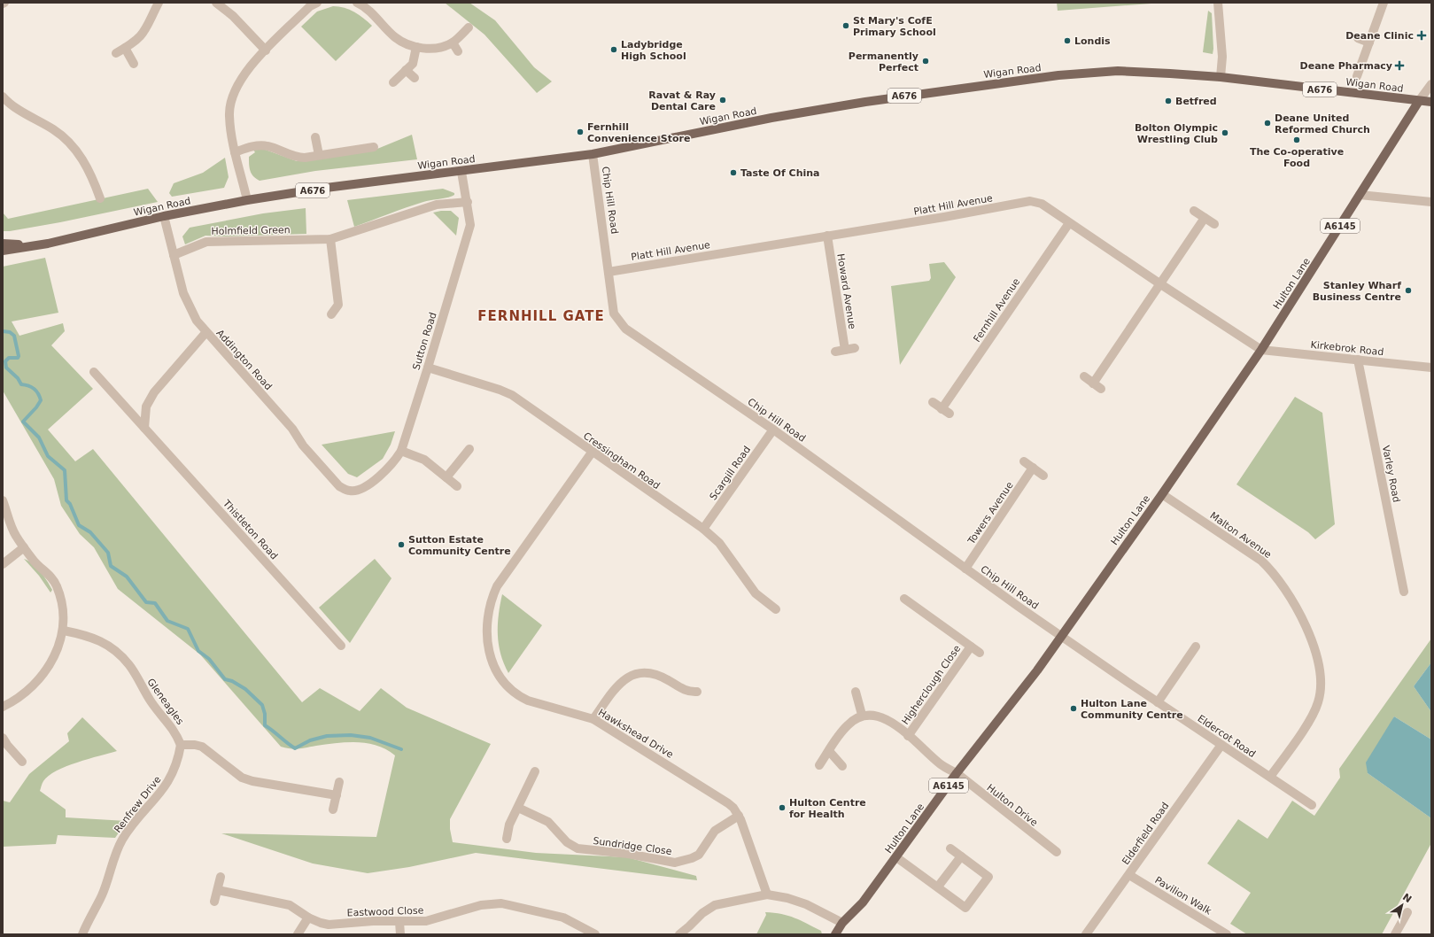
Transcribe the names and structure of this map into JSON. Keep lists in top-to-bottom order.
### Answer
{
  "streets": {
    "main road": [
      "Wigan Road",
      "A676",
      "A6145",
      "Hulton Lane"
    ],
    "street": [
      "Chip Hill Road",
      "Platt Hill Avenue",
      "Holmfield Green",
      "Howard Avenue",
      "Fernhill Avenue",
      "Sutton Road",
      "Kirkebrok Road",
      "Addington Road",
      "Cressingham Road",
      "Scargill Road",
      "Varley Road",
      "Towers Avenue",
      "Thistleton Road",
      "Malton Avenue",
      "Higherclough Close",
      "Gleneagles",
      "Hawkshead Drive",
      "Eldercot Road",
      "Renfrew Drive",
      "Hulton Drive",
      "Elderfield Road",
      "Sundridge Close",
      "Pavilion Walk",
      "Eastwood Close"
    ]
  },
  "crossings": [
    ["Wigan Road", "Chip Hill Road"],
    ["Wigan Road", "Hulton Lane"],
    ["Wigan Road", "Sutton Road"],
    ["Wigan Road", "Addington Road"],
    ["Chip Hill Road", "Platt Hill Avenue"],
    ["Chip Hill Road", "Hulton Lane"],
    ["Chip Hill Road", "Scargill Road"],
    ["Chip Hill Road", "Towers Avenue"],
    ["Chip Hill Road", "Eldercot Road"],
    ["Platt Hill Avenue", "Hulton Lane"],
    ["Platt Hill Avenue", "Howard Avenue"],
    ["Platt Hill Avenue", "Fernhill Avenue"],
    ["Platt Hill Avenue", "Kirkebrok Road"],
    ["Holmfield Green", "Sutton Road"],
    ["Holmfield Green", "Addington Road"],
    ["Hulton Lane", "Kirkebrok Road"],
    ["Hulton Lane", "Malton Avenue"],
    ["Hulton Lane", "Eldercot Road"],
    ["Hulton Lane", "Hulton Drive"],
    ["Sutton Road", "Addington Road"],
    ["Sutton Road", "Cressingham Road"],
    ["Kirkebrok Road", "Varley Road"],
    ["Cressingham Road", "Scargill Road"],
    ["Cressingham Road", "Hawkshead Drive"],
    ["Malton Avenue", "Eldercot Road"],
    ["Higherclough Close", "Hulton Drive"],
    ["Gleneagles", "Renfrew Drive"],
    ["Hawkshead Drive", "Sundridge Close"],
    ["Eldercot Road", "Elderfield Road"],
    ["Elderfield Road", "Pavilion Walk"]
  ],
  "districts": ["FERNHILL GATE"],
  "places": {
    "other": [
      "St Mary's CofE Primary School",
      "Londis",
      "Ladybridge High School",
      "Permanently Perfect",
      "Ravat & Ray Dental Care",
      "Betfred",
      "Deane United Reformed Church",
      "Fernhill Convenience Store",
      "Bolton Olympic Wrestling Club",
      "The Co-operative Food",
      "Taste Of China",
      "Stanley Wharf Business Centre",
      "Sutton Estate Community Centre",
      "Hulton Lane Community Centre",
      "Hulton Centre for Health"
    ],
    "health": ["Deane Clinic", "Deane Pharmacy"]
  },
  "north": "top right"
}
